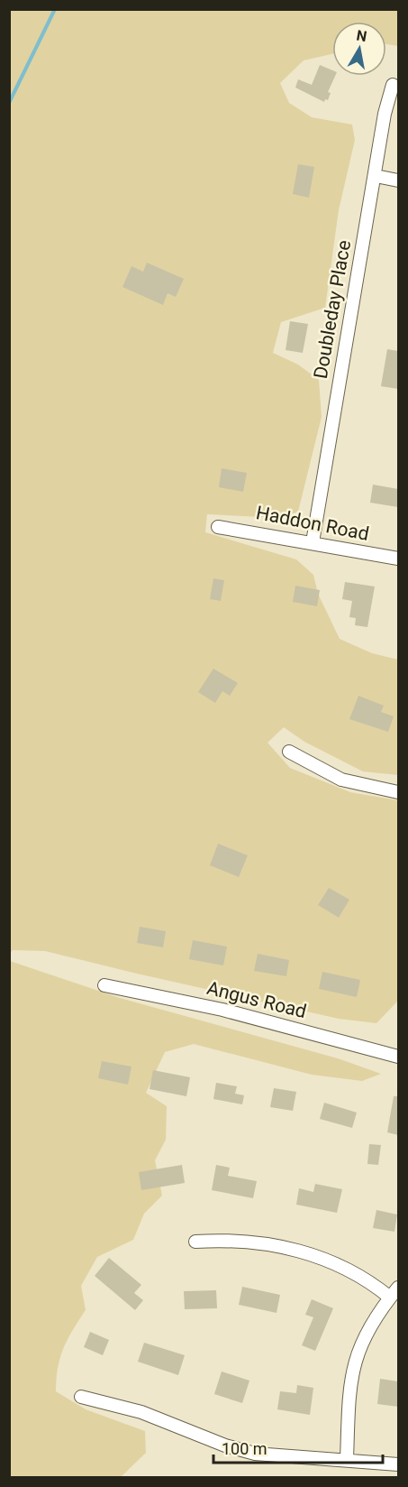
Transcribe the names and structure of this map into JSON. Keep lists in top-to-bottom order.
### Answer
{
  "streets": {
    "street": ["Doubleday Place", "Haddon Road", "Angus Road"]
  },
  "crossings": [
    ["Doubleday Place", "Haddon Road"]
  ],
  "scale_bar": "100 m",
  "north": "top"
}
